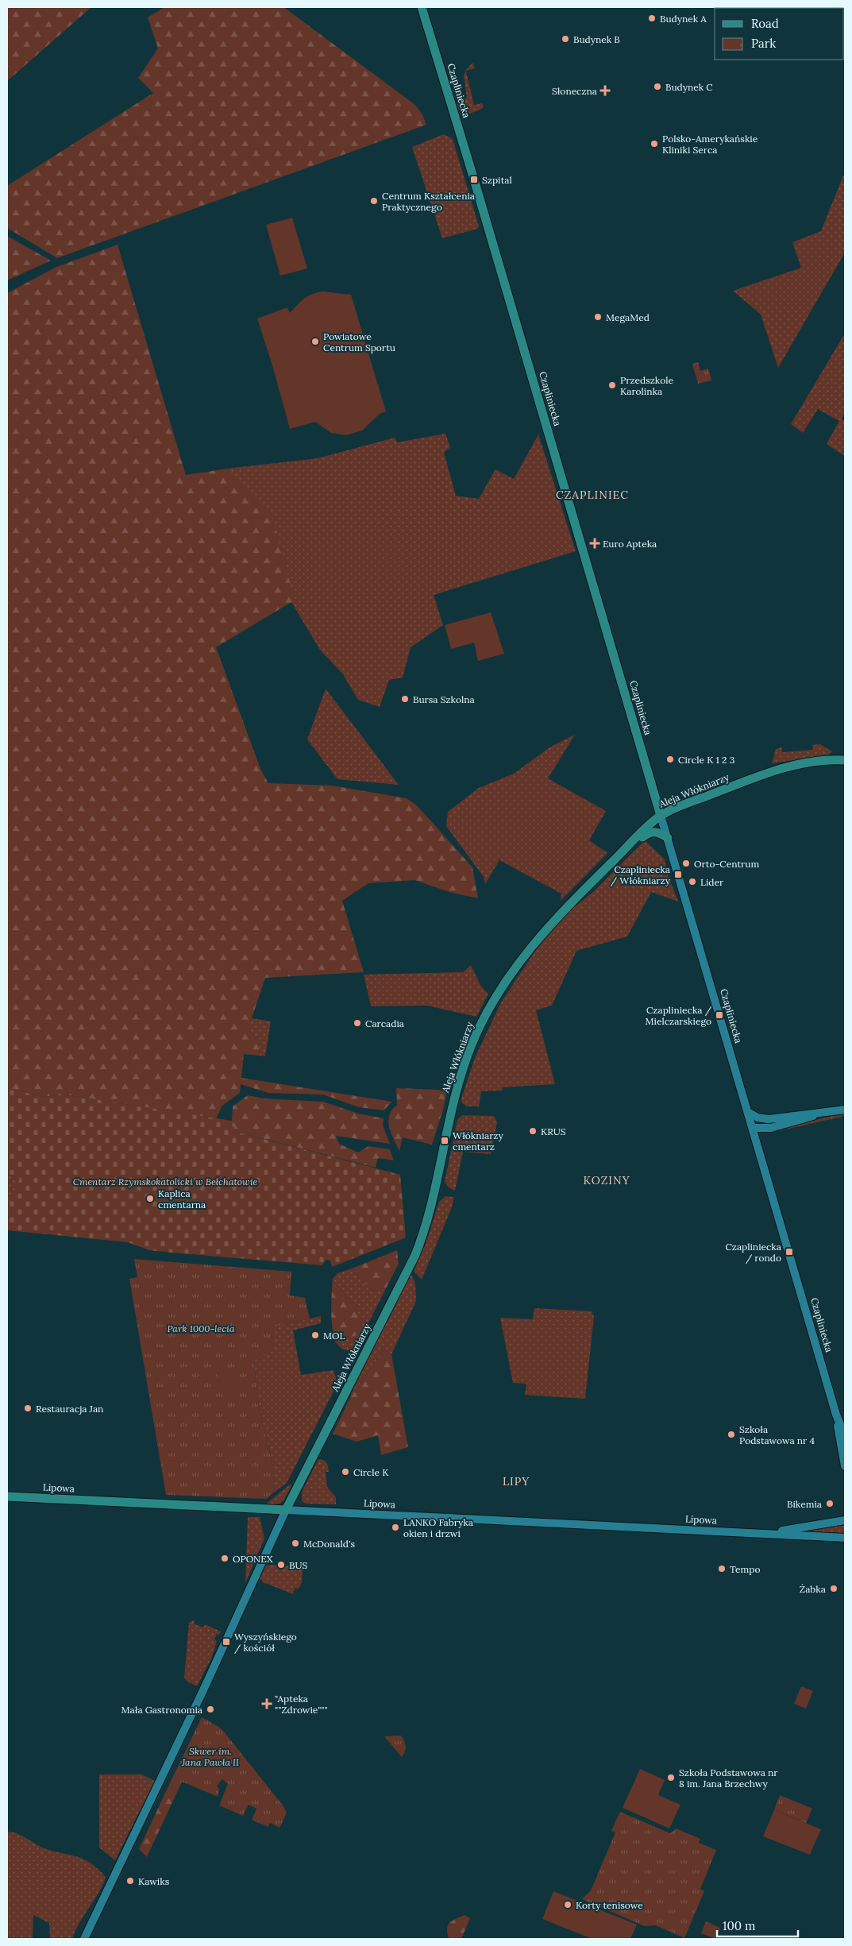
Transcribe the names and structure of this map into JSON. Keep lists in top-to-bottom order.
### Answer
{
  "streets": {
    "main road": ["Czapliniecka", "Aleja Włókniarzy", "Lipowa"]
  },
  "crossings": [
    ["Czapliniecka", "Aleja Włókniarzy"],
    ["Aleja Włókniarzy", "Lipowa"]
  ],
  "districts": ["CZAPLINIEC", "KOZINY", "LIPY"],
  "parks": ["Cmentarz Rzymskokatolicki w Bełchatowie", "Park 1000-lecia", "Skwer im. Jana Pawła II"],
  "places": {
    "other": [
      "Budynek A",
      "Budynek B",
      "Budynek C",
      "Polsko-Amerykańskie Kliniki Serca",
      "Centrum Kształcenia Praktycznego",
      "MegaMed",
      "Powiatowe Centrum Sportu",
      "Przedszkole Karolinka",
      "Bursa Szkolna",
      "Circle K 1 2 3",
      "Orto-Centrum",
      "Lider",
      "Carcadia",
      "KRUS",
      "Kaplica cmentarna",
      "MOL",
      "Restauracja Jan",
      "Szkoła Podstawowa nr 4",
      "Circle K",
      "Bikemia",
      "LANKO Fabryka okien i drzwi",
      "McDonald's",
      "OPONEX",
      "BUS",
      "Tempo",
      "Żabka",
      "Mała Gastronomia",
      "Szkoła Podstawowa nr 8 im. Jana Brzechwy",
      "Kawiks",
      "Korty tenisowe"
    ],
    "health": ["Słoneczna", "Euro Apteka", "\"Apteka \"\"Zdrowie\"\"\""],
    "transit": [
      "Szpital",
      "Czapliniecka / Włókniarzy",
      "Czapliniecka / Mielczarskiego",
      "Włókniarzy cmentarz",
      "Czapliniecka / rondo",
      "Wyszyńskiego / kościół"
    ]
  },
  "legend": ["Road", "Park"],
  "scale_bar": "100 m"
}
